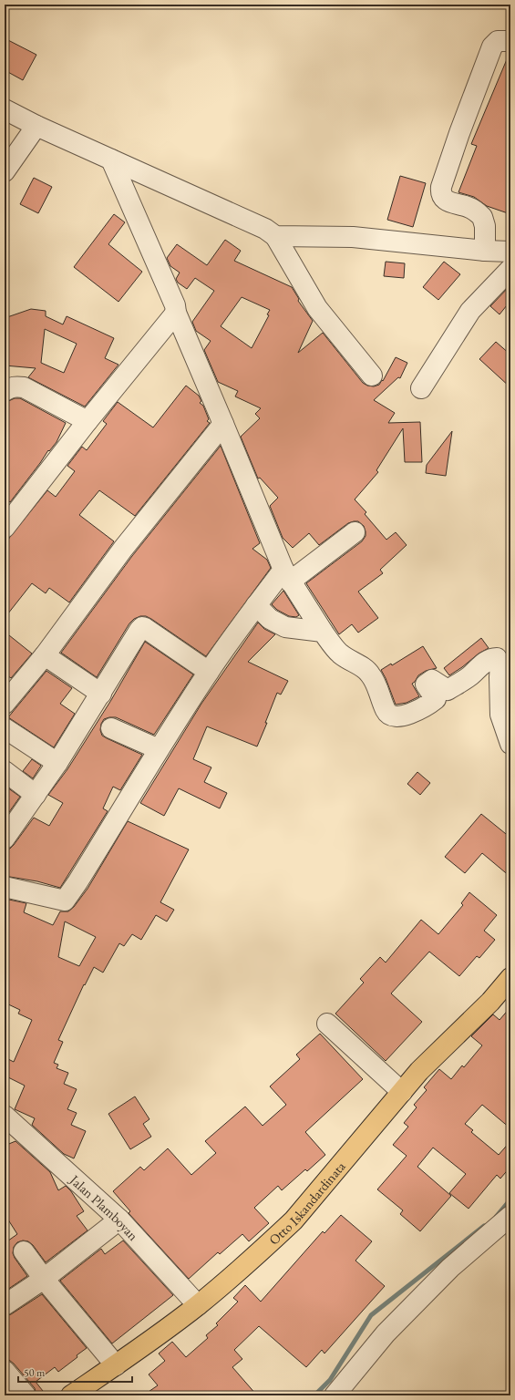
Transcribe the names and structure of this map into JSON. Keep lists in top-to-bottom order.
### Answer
{
  "streets": {
    "main road": ["Otto Iskandardinata"],
    "street": ["Jalan Plamboyan"]
  },
  "crossings": [
    ["Otto Iskandardinata", "Jalan Plamboyan"]
  ],
  "scale_bar": "50 m"
}
